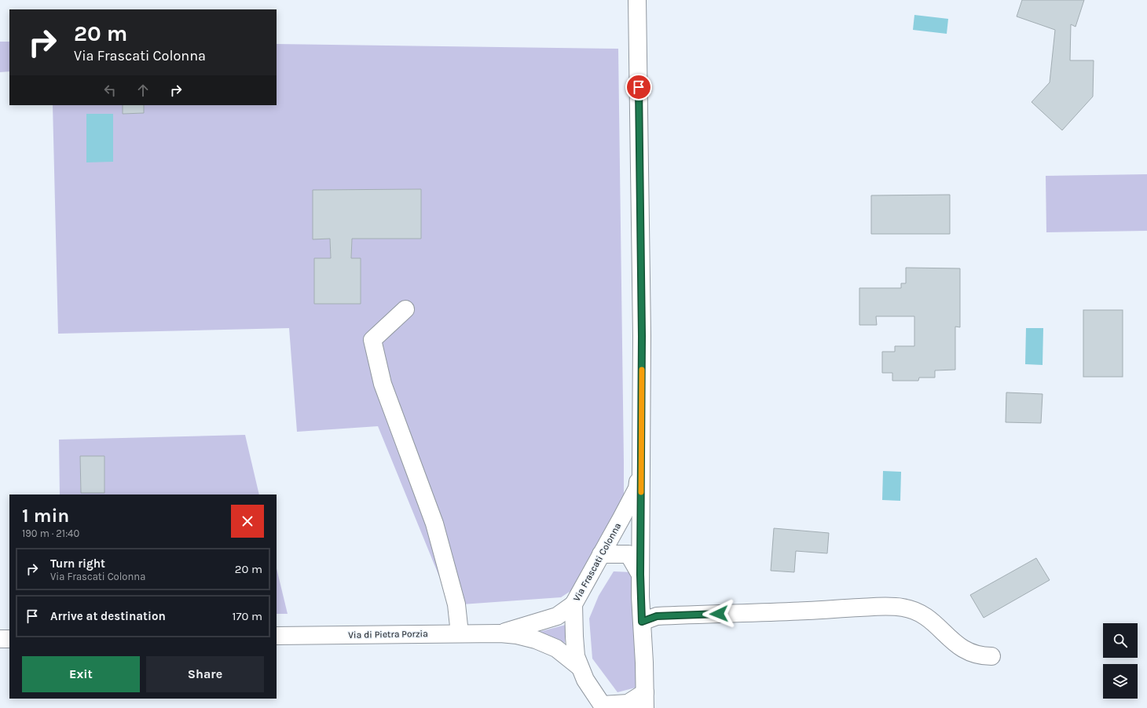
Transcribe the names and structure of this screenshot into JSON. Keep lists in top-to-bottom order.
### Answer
{
  "streets": {
    "street": ["Via Frascati Colonna", "Via di Pietra Porzia"]
  },
  "page": {
    "turn": ["20 m", "Via Frascati Colonna"],
    "heading": ["1 min", "190 m · 21:40"],
    "list": [
      {
        "name": "Turn right",
        "note": "Via Frascati Colonna",
        "value": "20 m"
      },
      {
        "name": "Arrive at destination",
        "value": "170 m"
      }
    ],
    "buttons": ["Exit", "Share"]
  }
}
